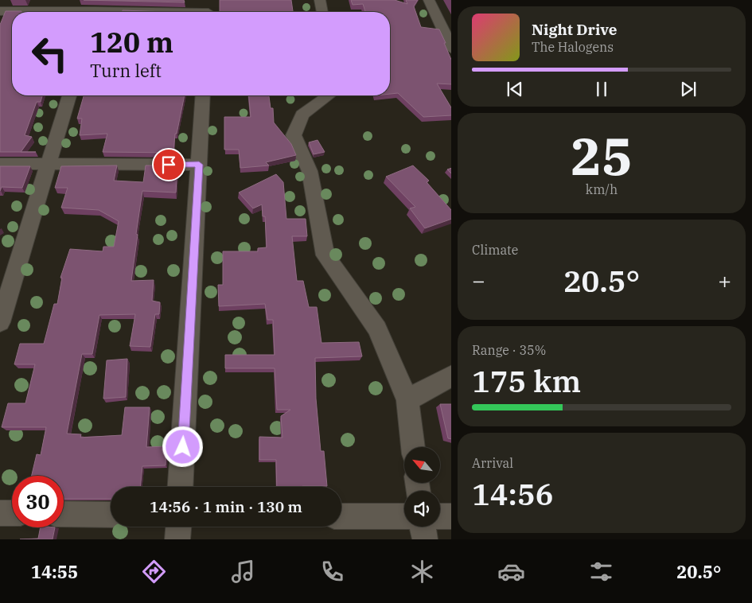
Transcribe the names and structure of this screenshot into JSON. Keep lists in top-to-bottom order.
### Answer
{
  "north": "top left",
  "page": {
    "turn": ["120 m", "Turn left"],
    "song": ["Night Drive", "The Halogens"],
    "tile": [
      ["25", "km/h"],
      "Climate",
      ["Range · 35%", "175 km"],
      ["Arrival", "14:56"]
    ],
    "heat": ["−", "20.5°", "+"],
    "limit": "30",
    "trip": "14:56 · 1 min · 130 m",
    "tabs": ["14:55", "20.5°"]
  }
}
